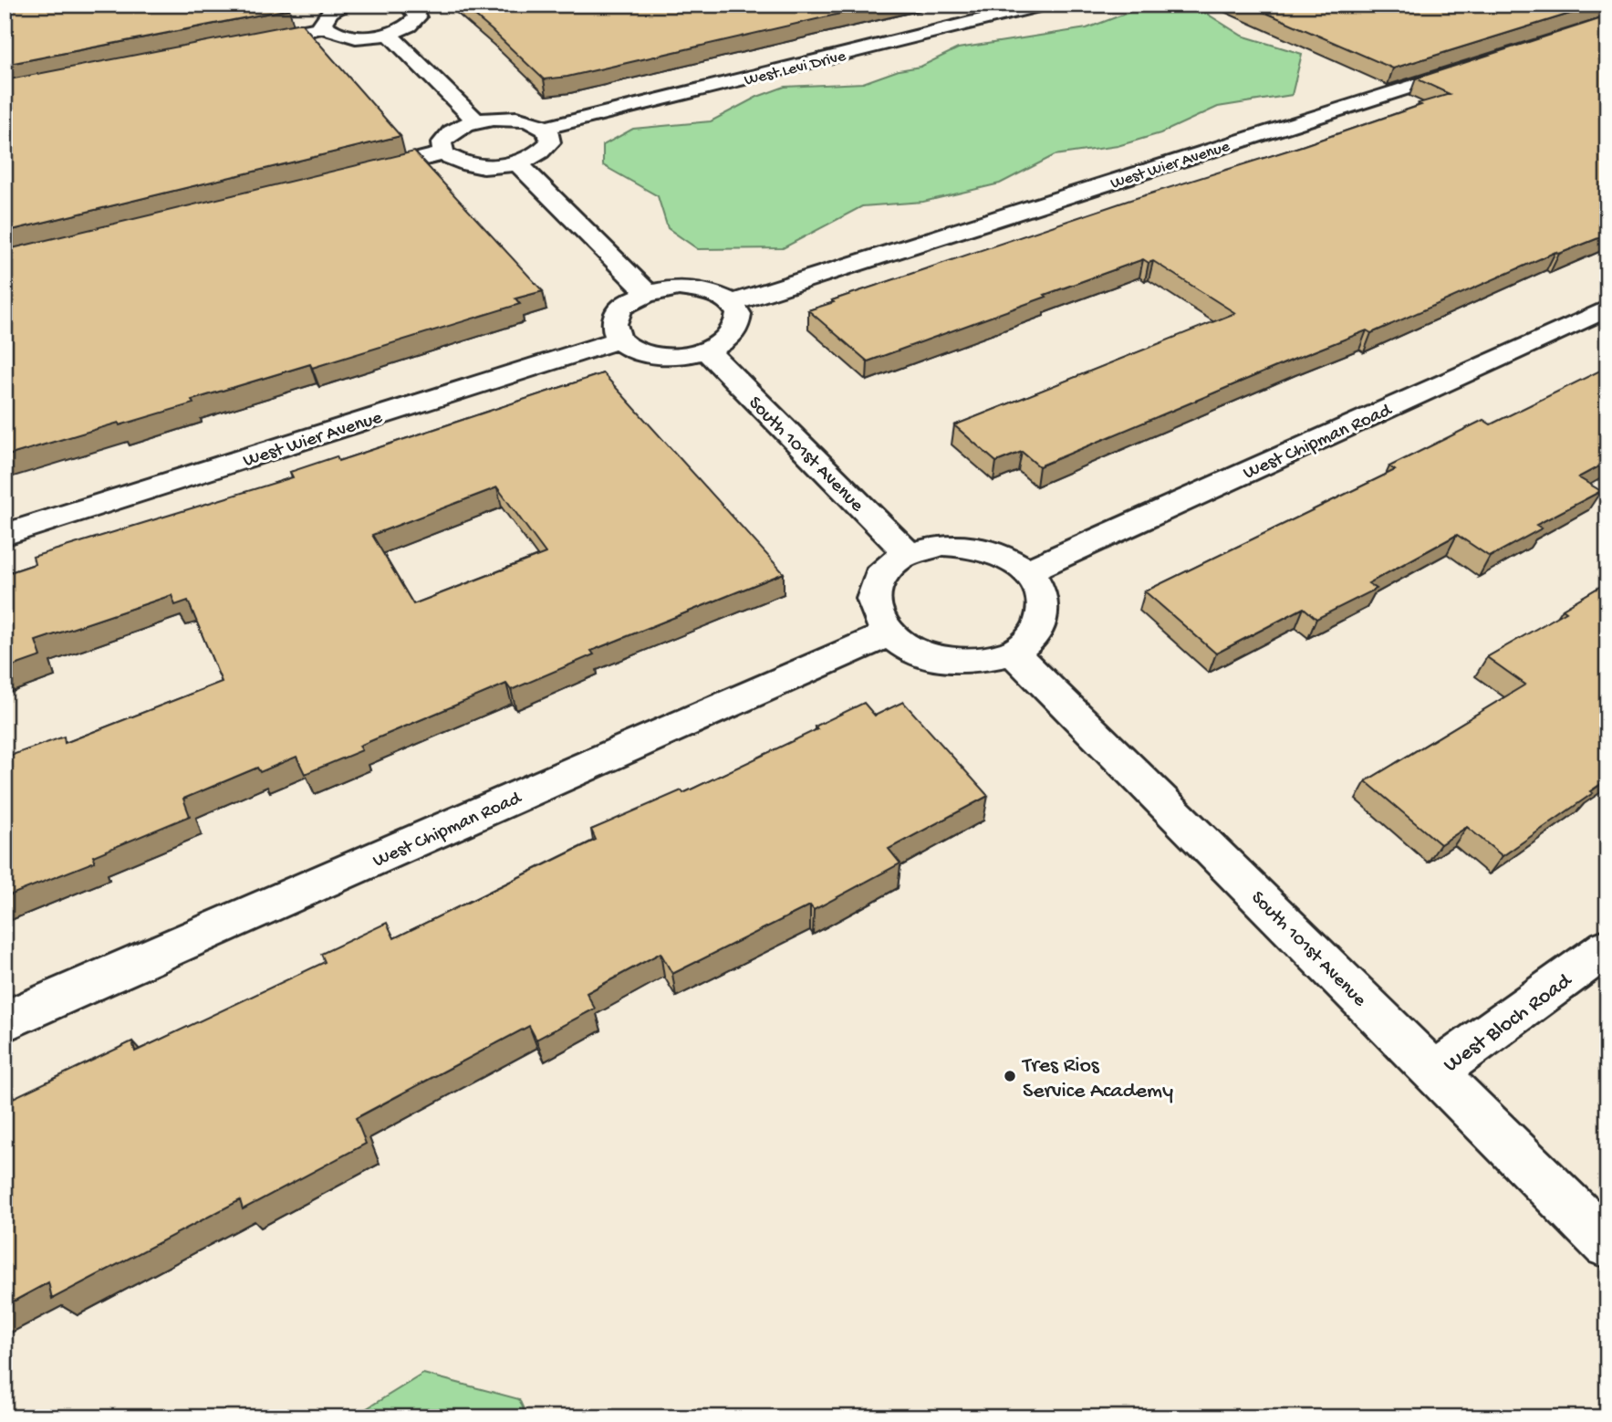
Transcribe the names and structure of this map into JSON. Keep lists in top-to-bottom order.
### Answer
{
  "streets": {
    "street": [
      "West Levi Drive",
      "West Wier Avenue",
      "West Chipman Road",
      "South 101st Avenue",
      "West Bloch Road"
    ]
  },
  "crossings": [
    ["West Chipman Road", "South 101st Avenue"],
    ["South 101st Avenue", "West Bloch Road"]
  ],
  "places": ["Tres Rios Service Academy"]
}
